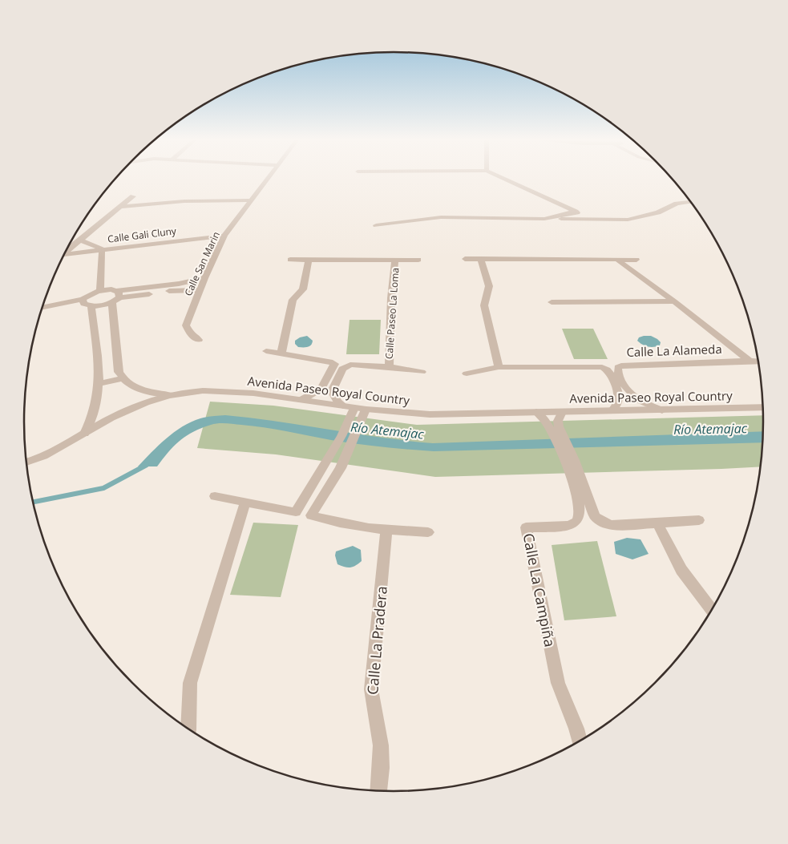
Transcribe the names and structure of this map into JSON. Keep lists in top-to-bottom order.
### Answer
{
  "streets": {
    "street": [
      "Calle Gali Cluny",
      "Calle San Marin",
      "Calle Paseo La Loma",
      "Calle La Alameda",
      "Avenida Paseo Royal Country",
      "Calle La Campiña",
      "Calle La Pradera"
    ]
  },
  "crossings": [
    ["Calle Gali Cluny", "Calle San Marin"],
    ["Calle Paseo La Loma", "Avenida Paseo Royal Country"],
    ["Calle La Alameda", "Avenida Paseo Royal Country"],
    ["Avenida Paseo Royal Country", "Calle La Campiña"]
  ],
  "water": ["Río Atemajac"]
}
